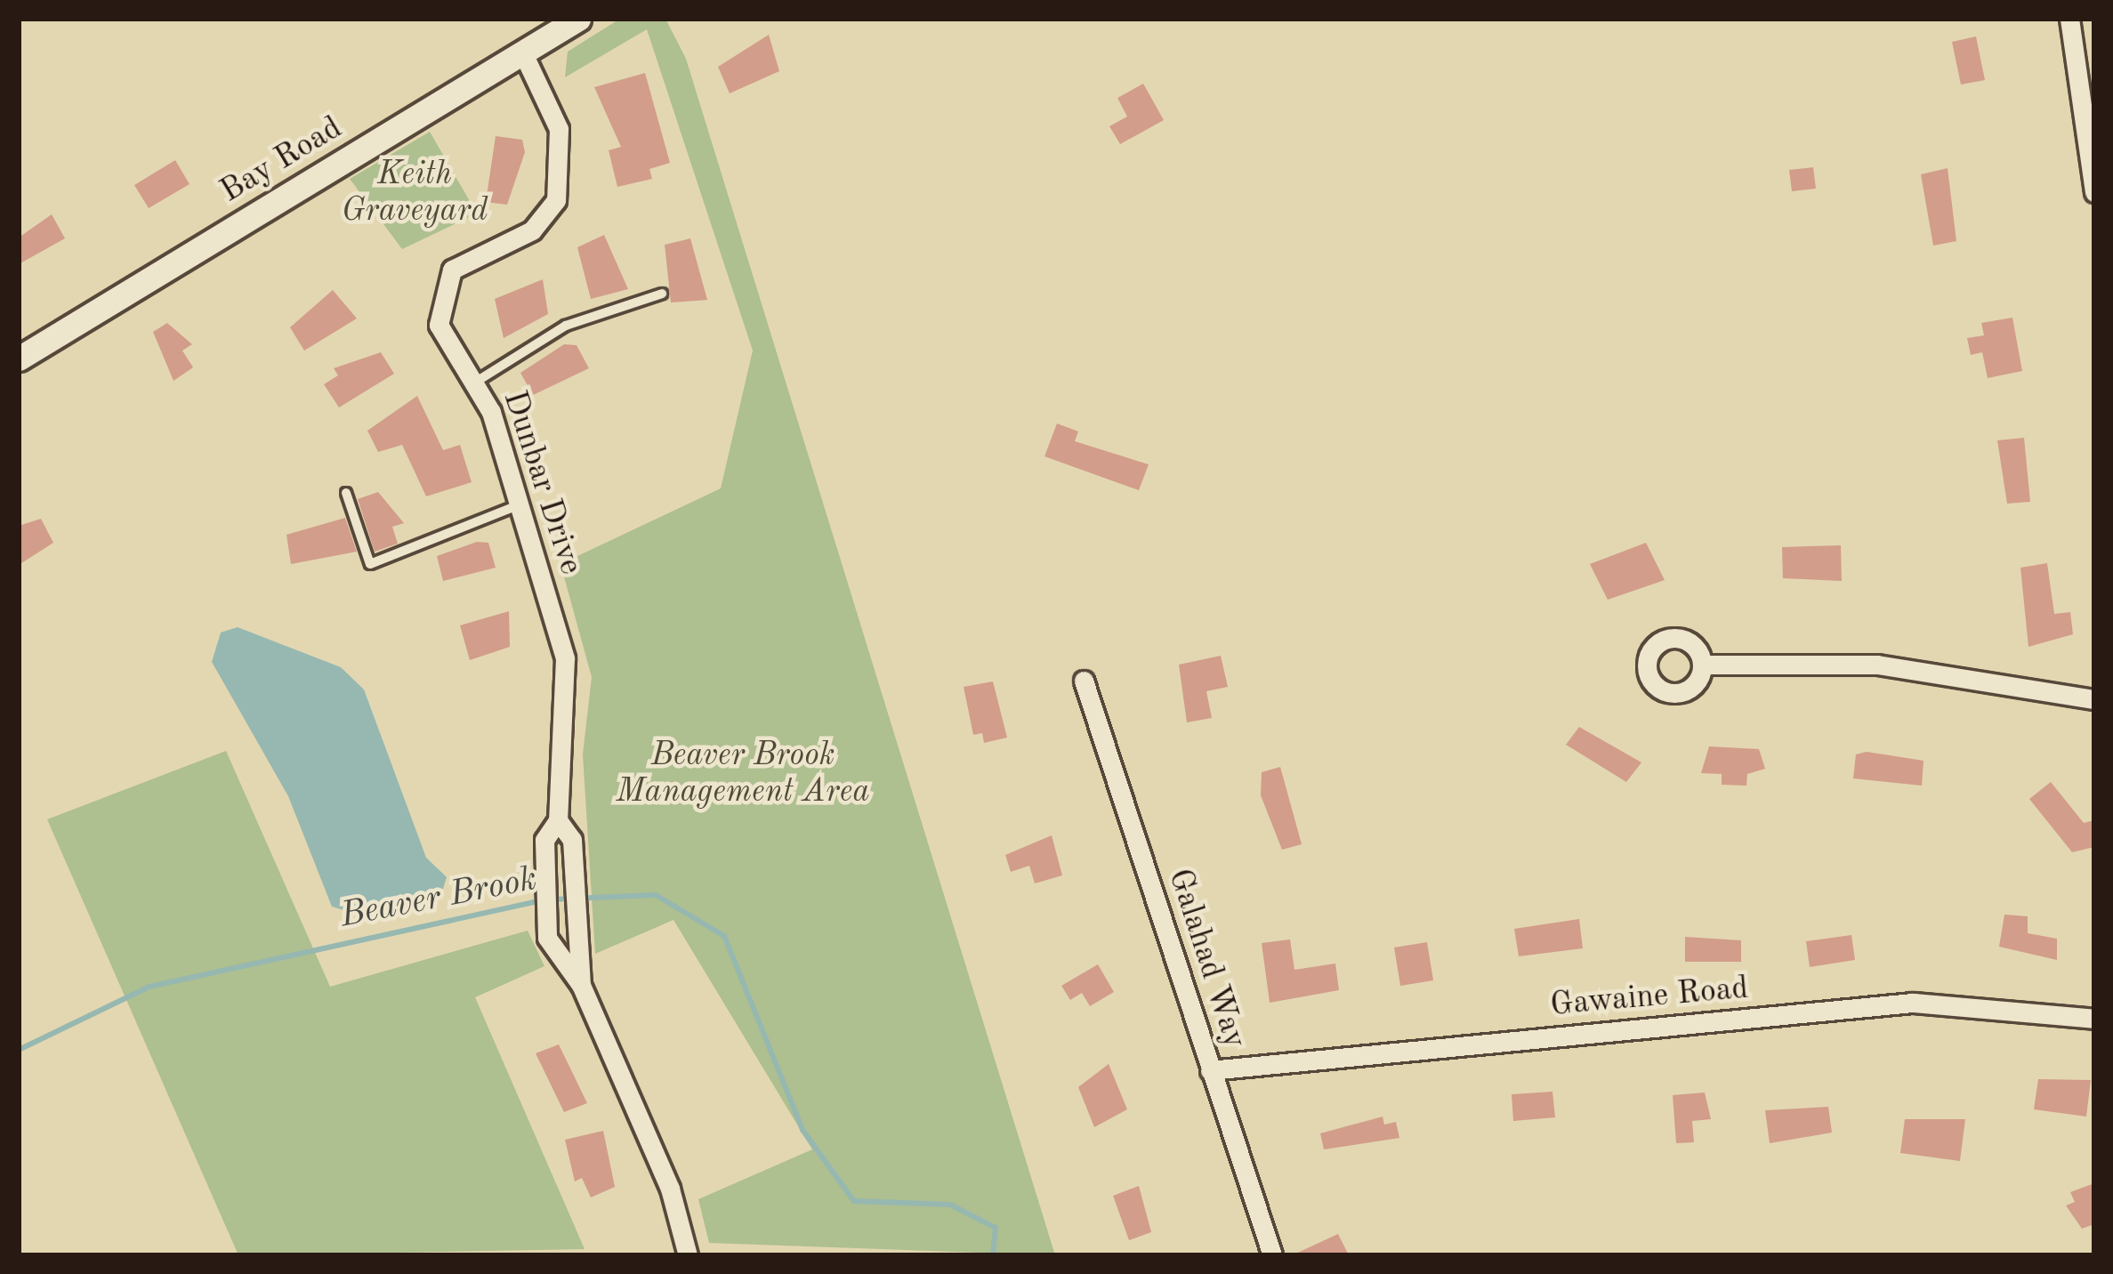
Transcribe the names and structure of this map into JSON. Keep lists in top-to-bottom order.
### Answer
{
  "streets": {
    "main road": ["Bay Road"],
    "street": ["Dunbar Drive", "Galahad Way", "Gawaine Road"]
  },
  "crossings": [
    ["Bay Road", "Dunbar Drive"],
    ["Galahad Way", "Gawaine Road"]
  ],
  "water": ["Beaver Brook"],
  "parks": ["Keith Graveyard", "Beaver Brook Management Area"]
}
